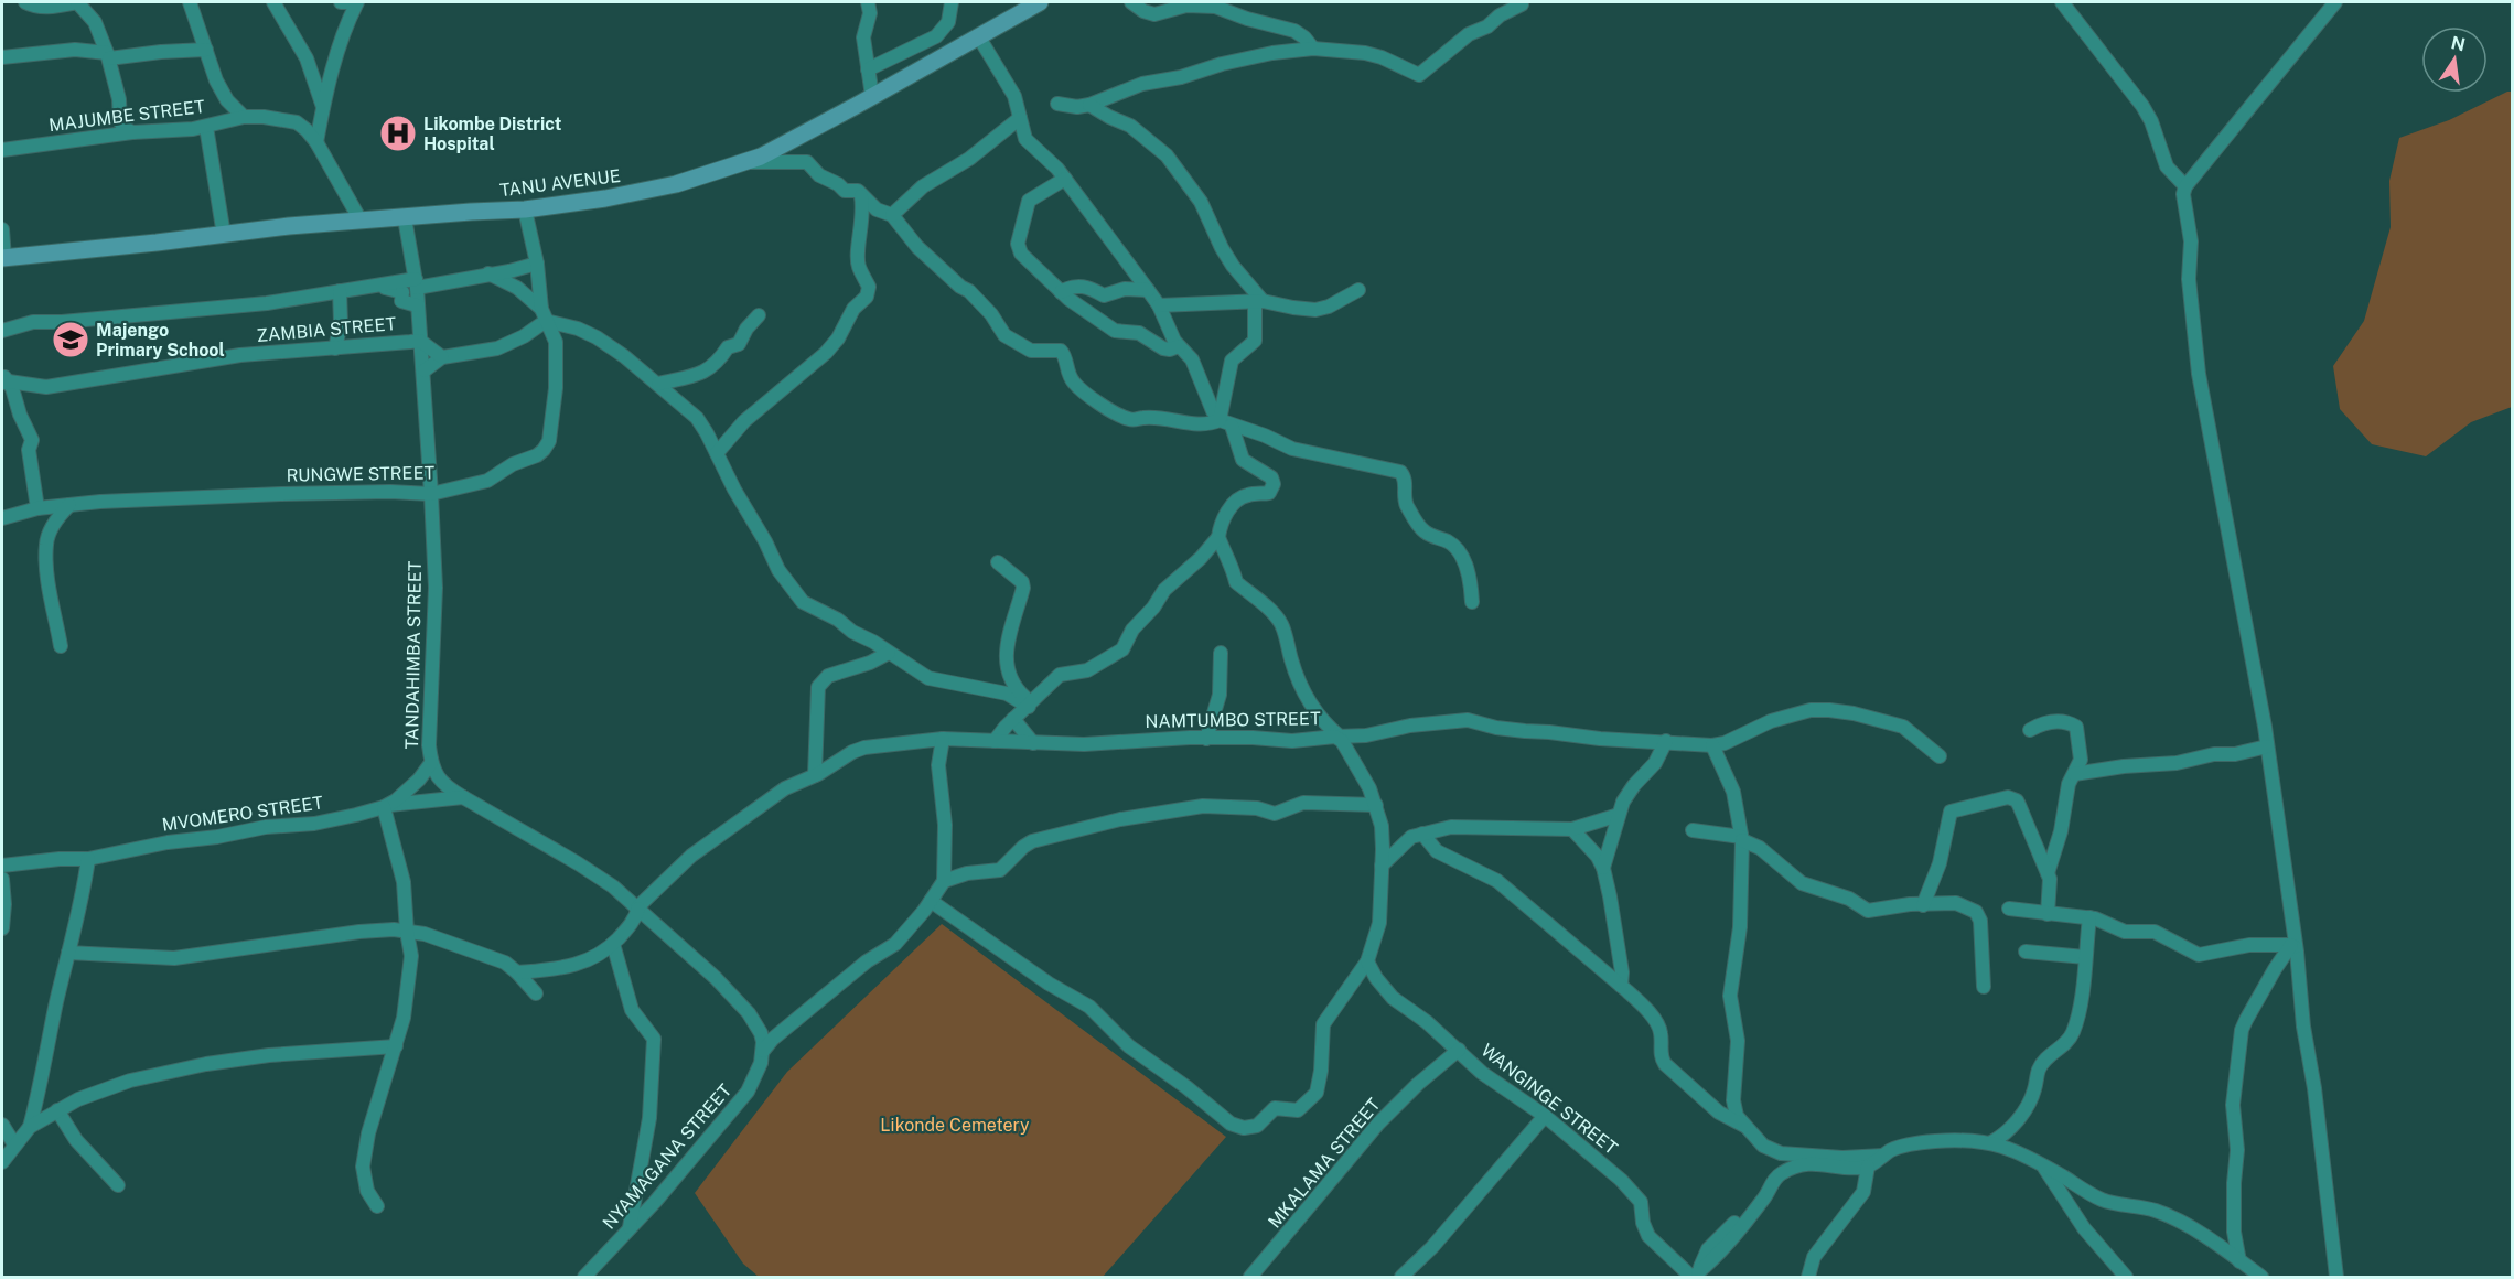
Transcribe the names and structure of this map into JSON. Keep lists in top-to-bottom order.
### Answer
{
  "streets": {
    "street": [
      "MAJUMBE STREET",
      "TANU AVENUE",
      "ZAMBIA STREET",
      "RUNGWE STREET",
      "TANDAHIMBA STREET",
      "NAMTUMBO STREET",
      "MVOMERO STREET",
      "WANGINGE STREET",
      "NYAMAGANA STREET",
      "MKALAMA STREET"
    ]
  },
  "crossings": [
    ["MAJUMBE STREET", "TANU AVENUE"],
    ["TANU AVENUE", "RUNGWE STREET"],
    ["TANU AVENUE", "TANDAHIMBA STREET"],
    ["ZAMBIA STREET", "TANDAHIMBA STREET"],
    ["RUNGWE STREET", "TANDAHIMBA STREET"],
    ["TANDAHIMBA STREET", "NAMTUMBO STREET"],
    ["TANDAHIMBA STREET", "MVOMERO STREET"],
    ["TANDAHIMBA STREET", "NYAMAGANA STREET"],
    ["NAMTUMBO STREET", "WANGINGE STREET"],
    ["WANGINGE STREET", "MKALAMA STREET"]
  ],
  "parks": ["Likonde Cemetery"],
  "places": {
    "hospital": ["Likombe District Hospital"],
    "school or university": ["Majengo Primary School"]
  },
  "north": "top"
}
